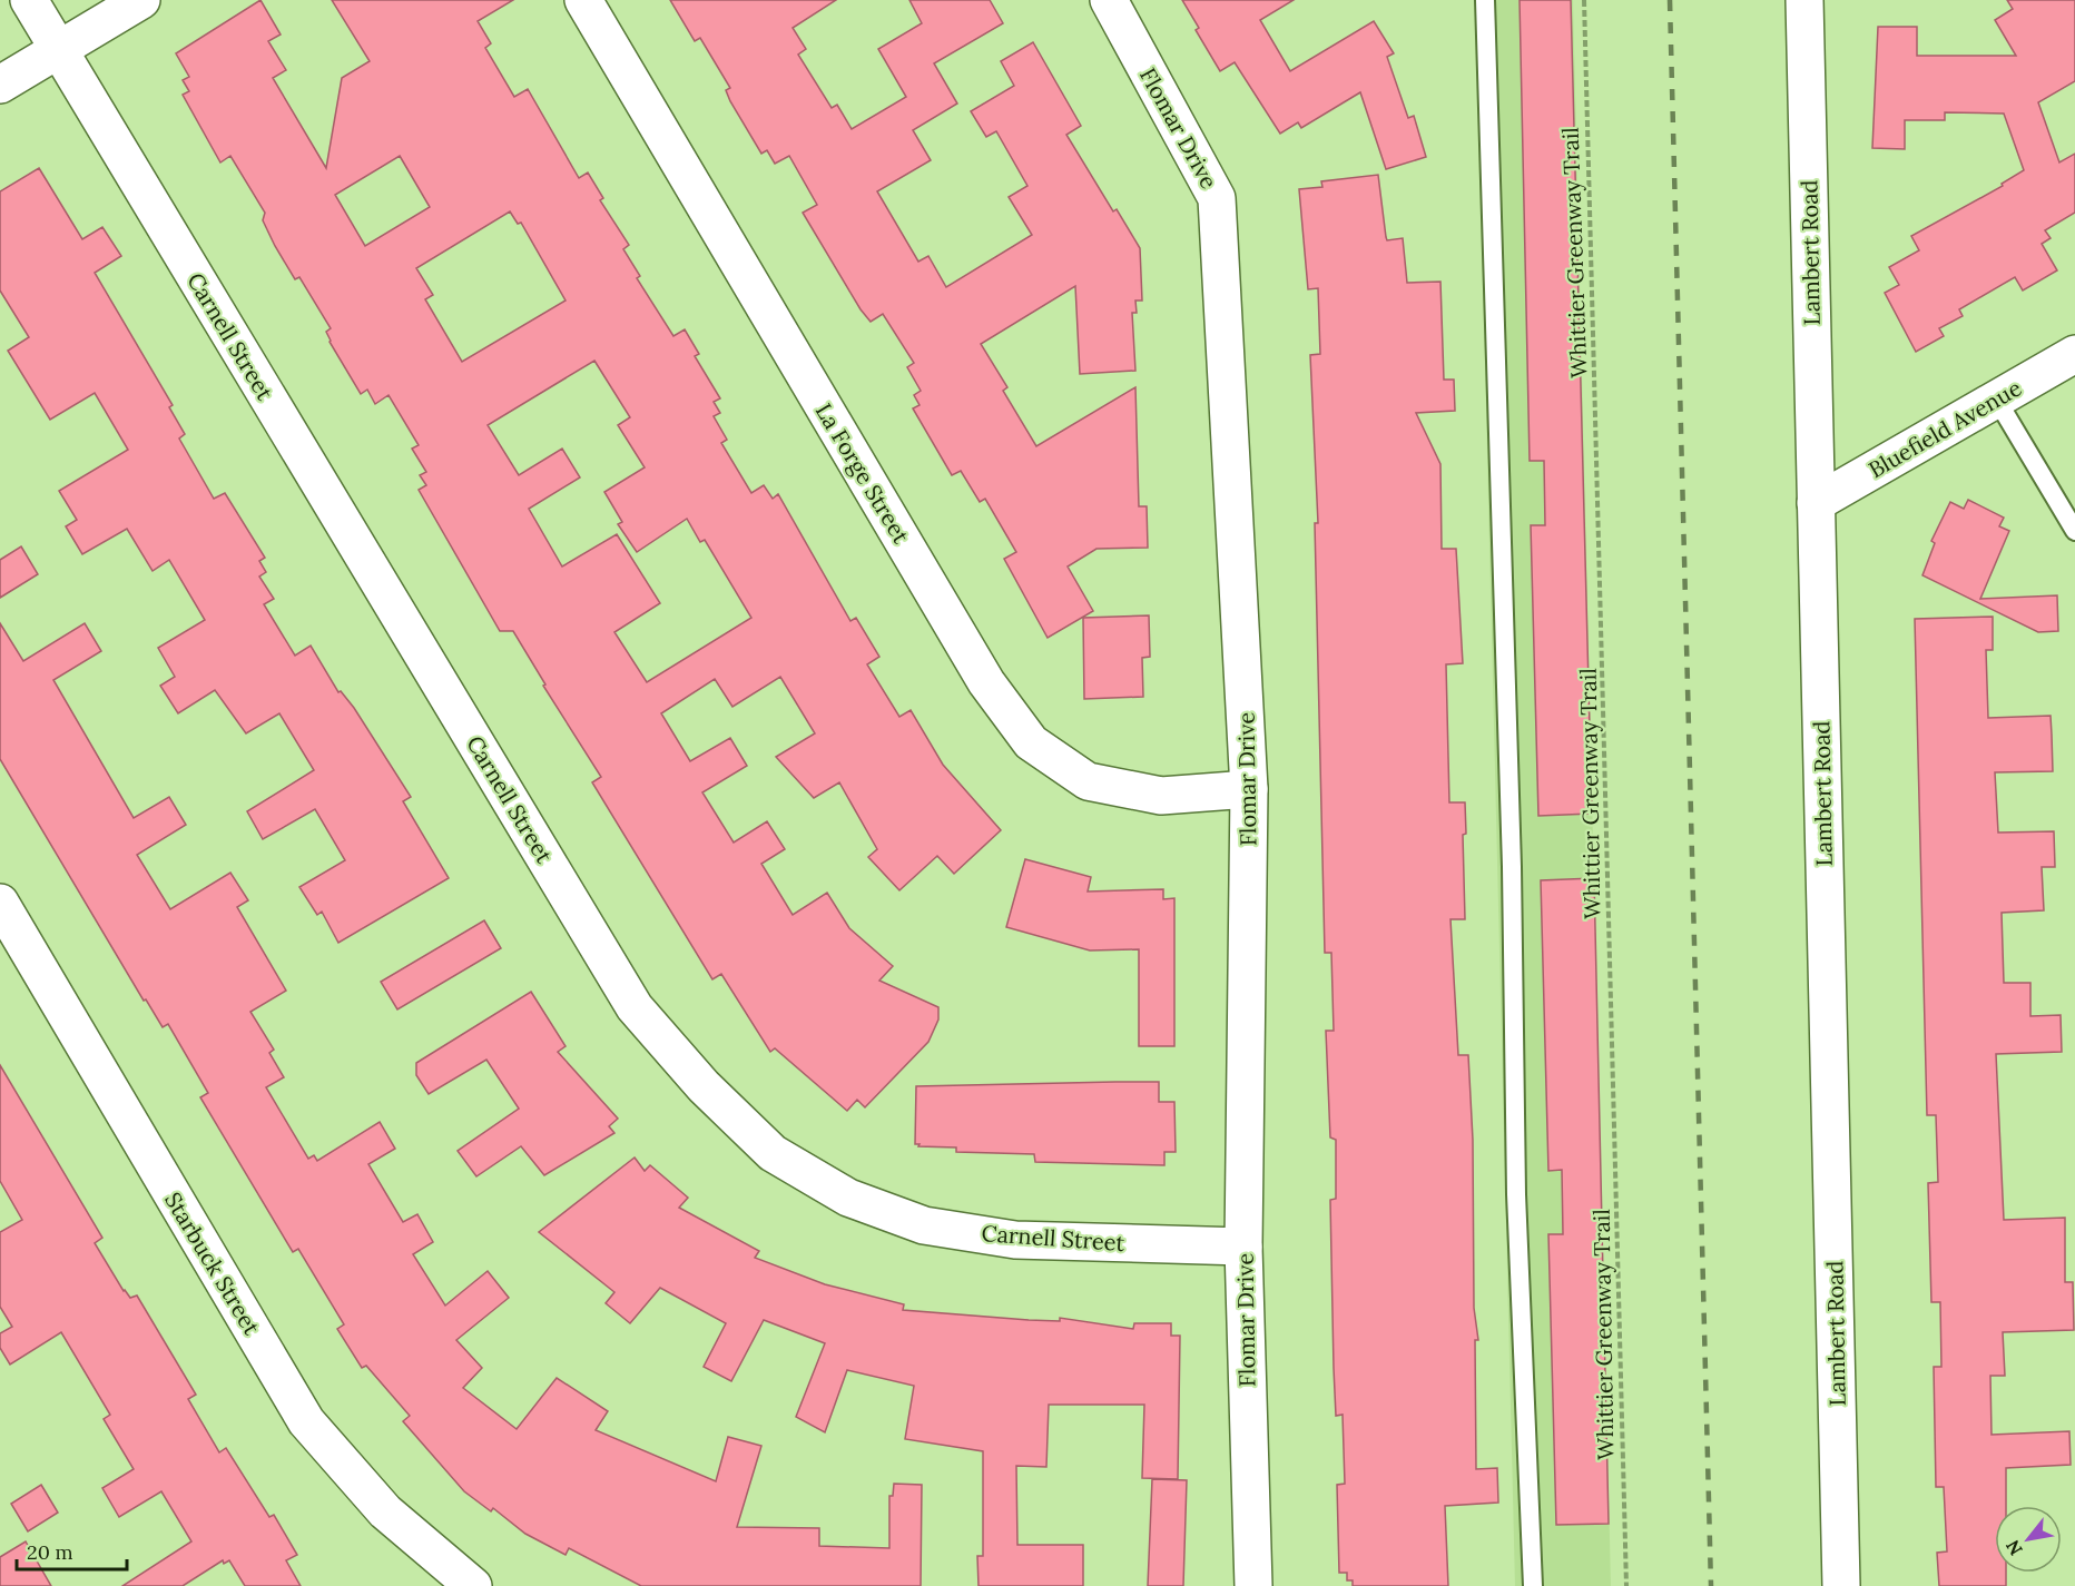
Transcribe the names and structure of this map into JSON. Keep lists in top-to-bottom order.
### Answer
{
  "streets": {
    "street": [
      "Flomar Drive",
      "Lambert Road",
      "Carnell Street",
      "Bluefield Avenue",
      "La Forge Street",
      "Starbuck Street"
    ],
    "path": ["Whittier Greenway Trail"]
  },
  "crossings": [
    ["Flomar Drive", "Carnell Street"],
    ["Flomar Drive", "La Forge Street"],
    ["Lambert Road", "Bluefield Avenue"]
  ],
  "scale_bar": "20 m",
  "north": "bottom left"
}
